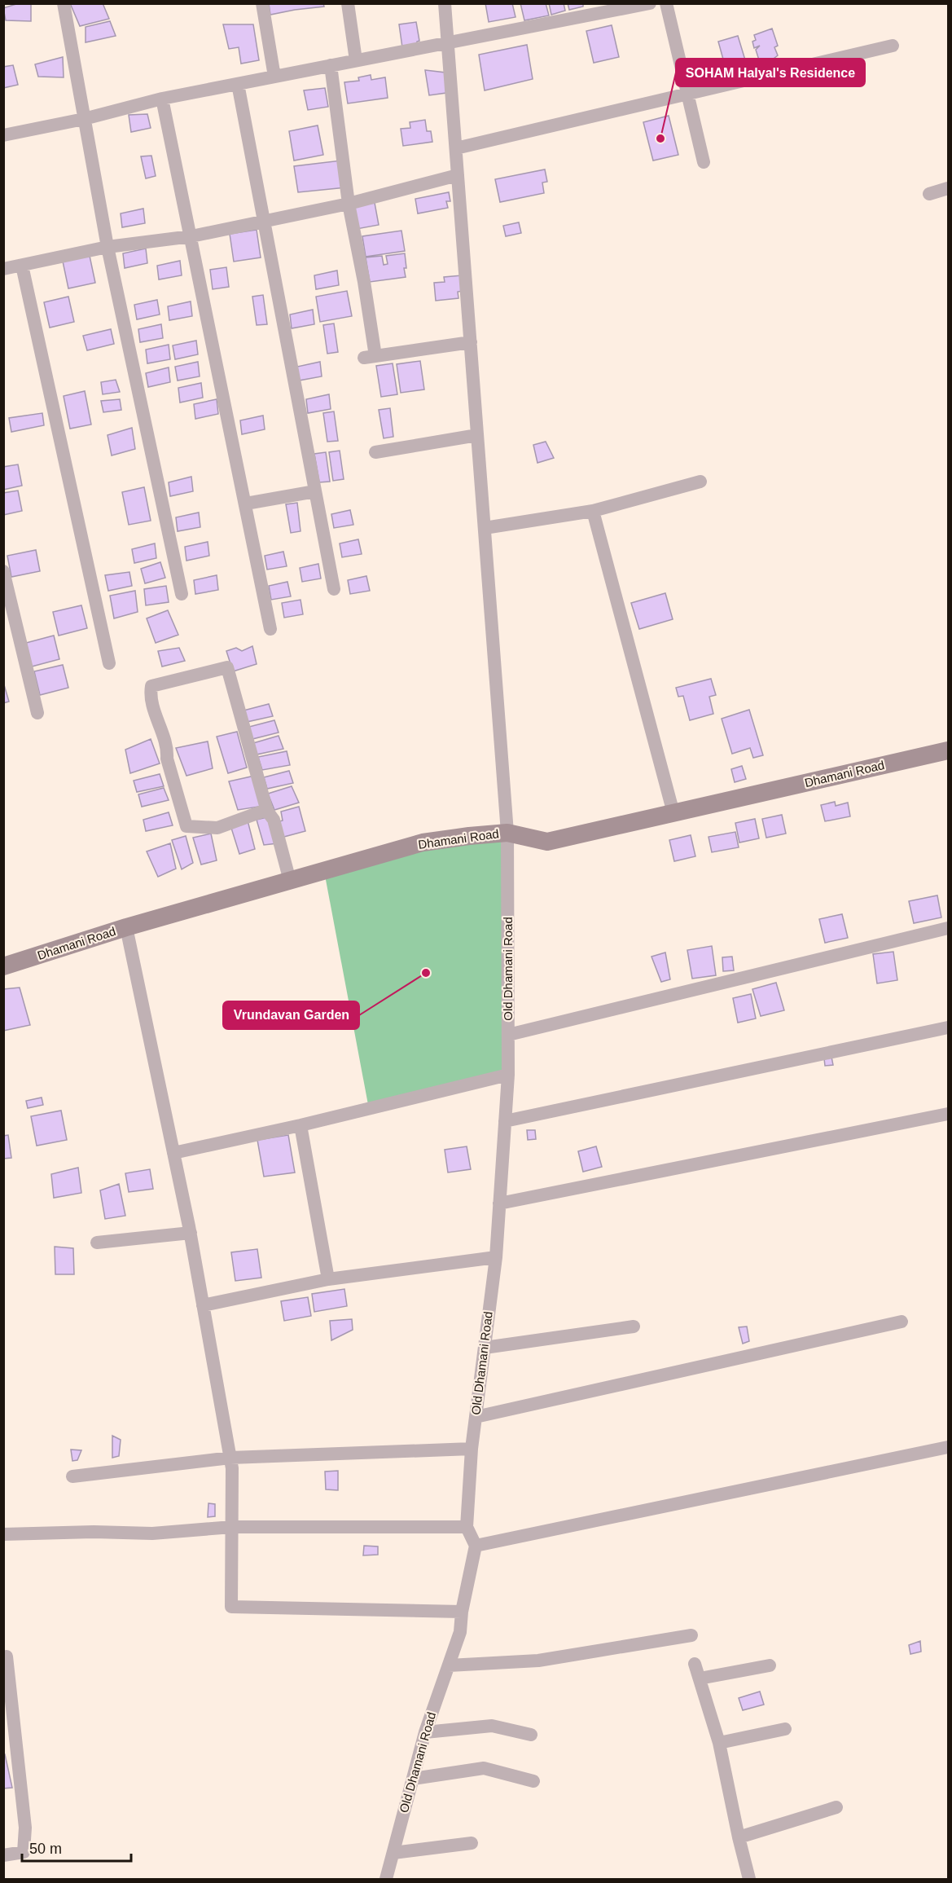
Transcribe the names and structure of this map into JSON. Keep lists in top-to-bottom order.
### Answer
{
  "streets": {
    "main road": ["Dhamani Road"],
    "street": ["Old Dhamani Road"]
  },
  "crossings": [
    ["Dhamani Road", "Old Dhamani Road"]
  ],
  "places": ["SOHAM Halyal's Residence", "Vrundavan Garden"],
  "scale_bar": "50 m"
}
